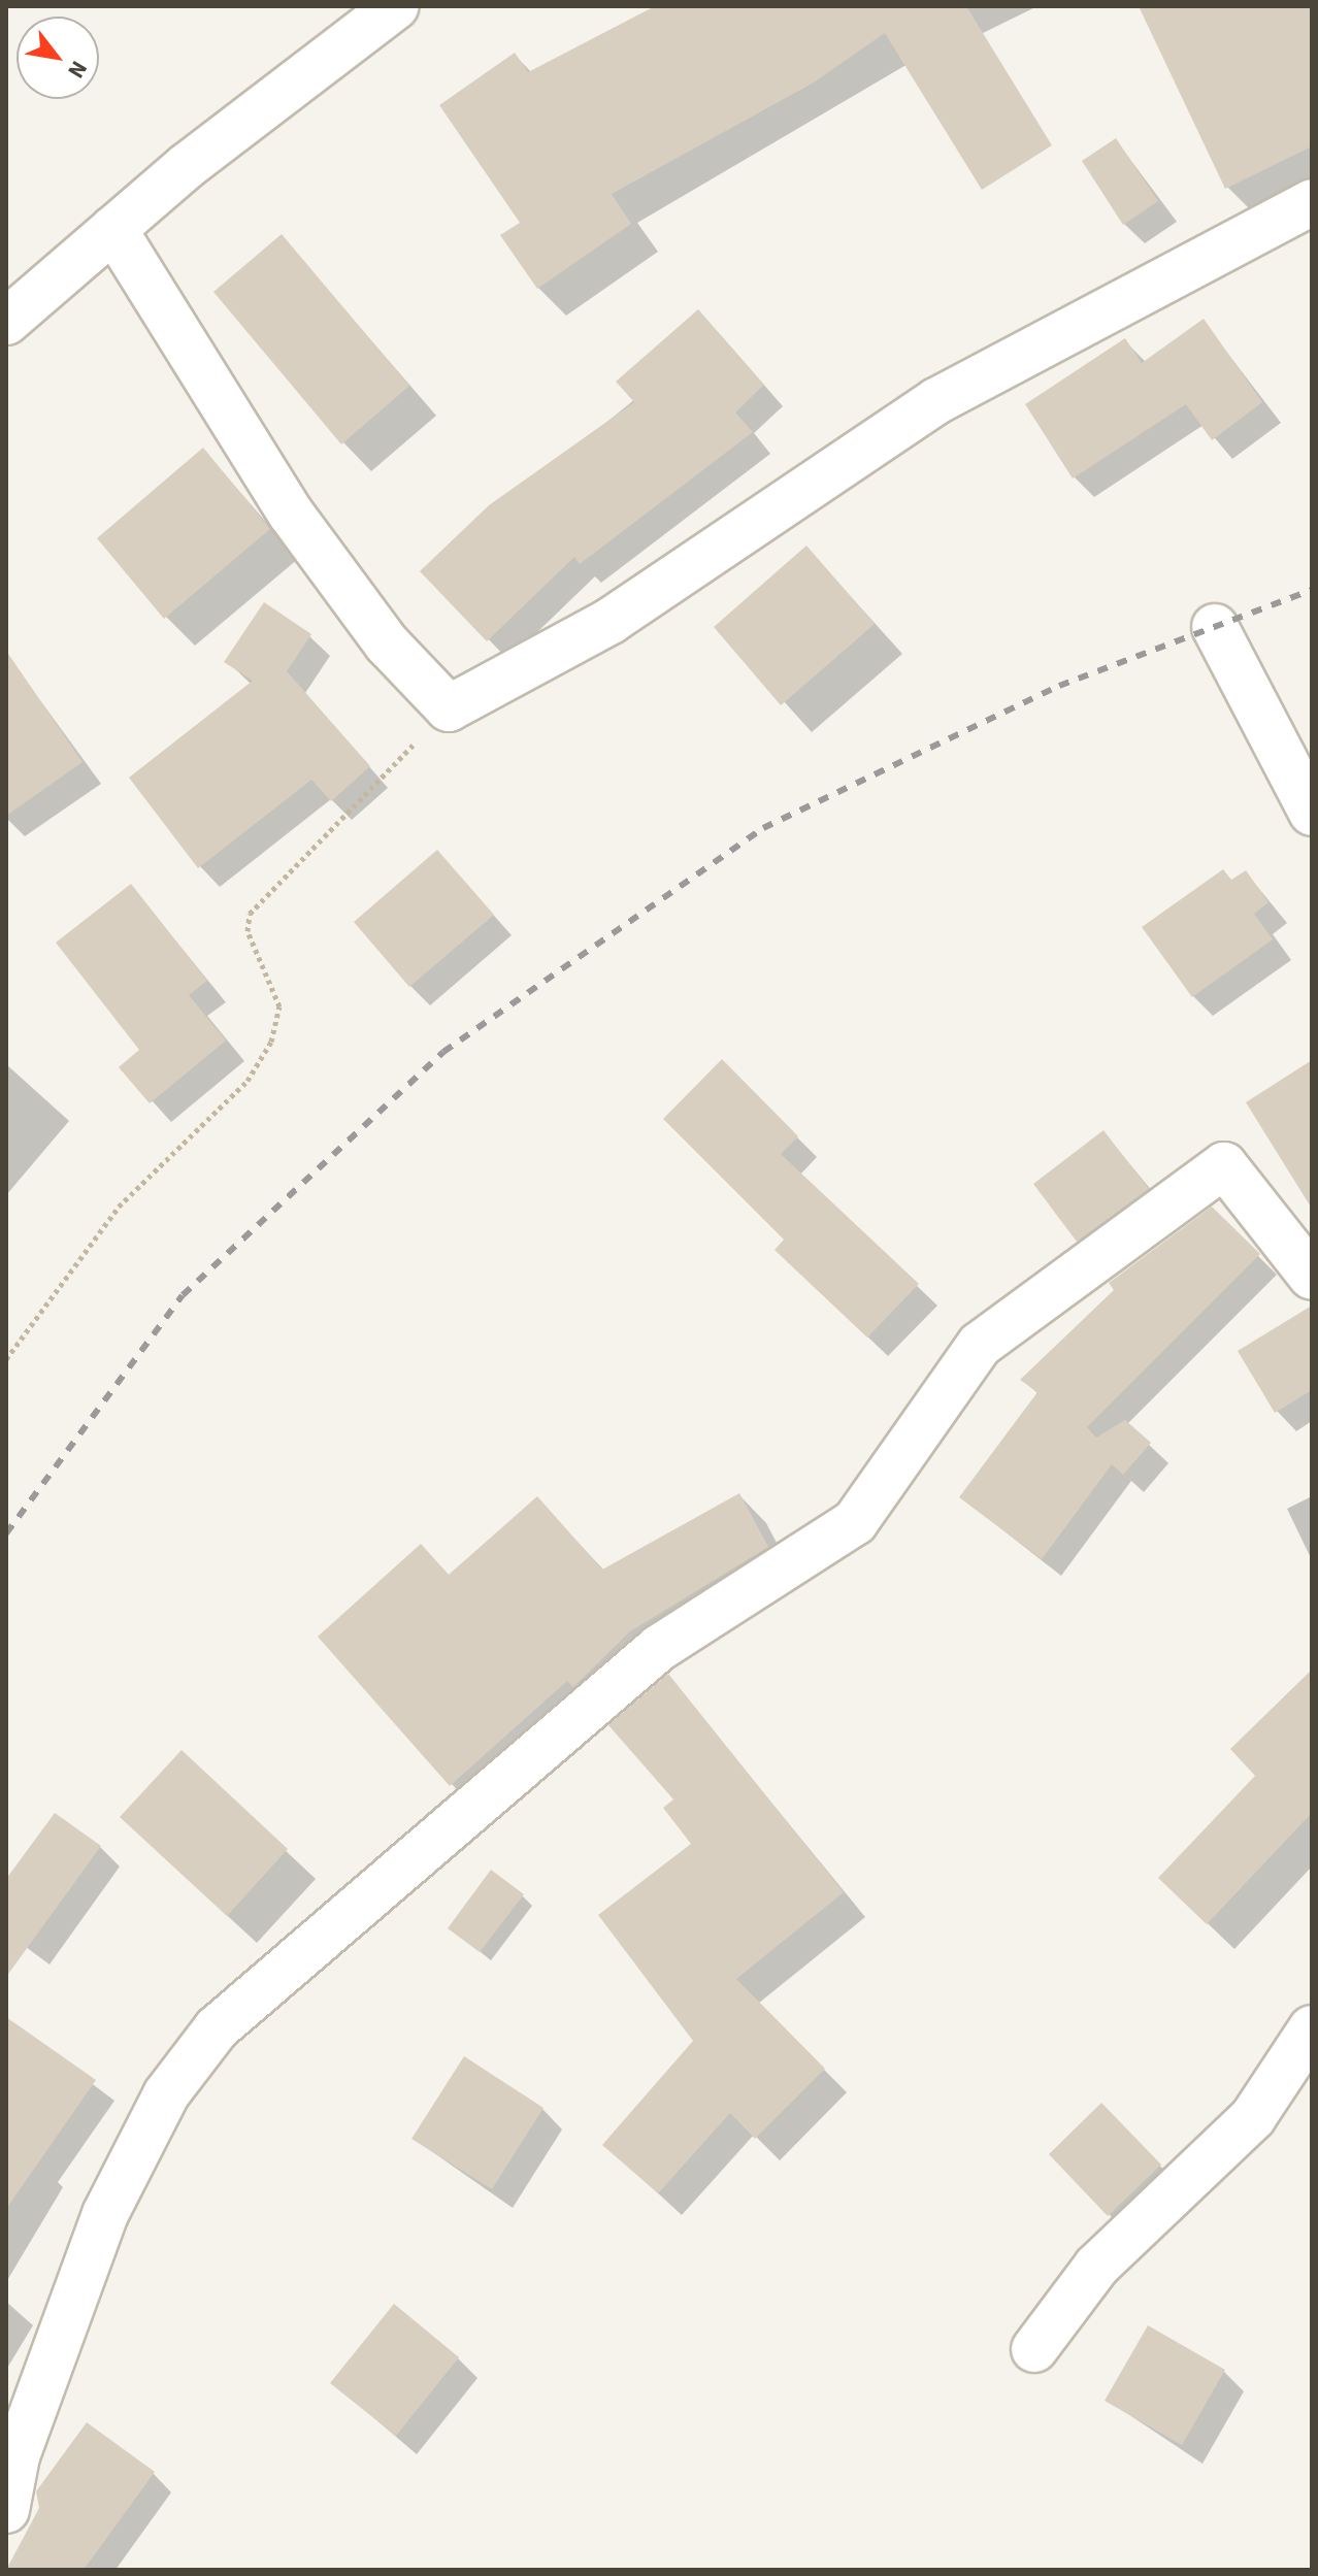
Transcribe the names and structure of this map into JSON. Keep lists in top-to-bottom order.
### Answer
{
  "north": "bottom right"
}
